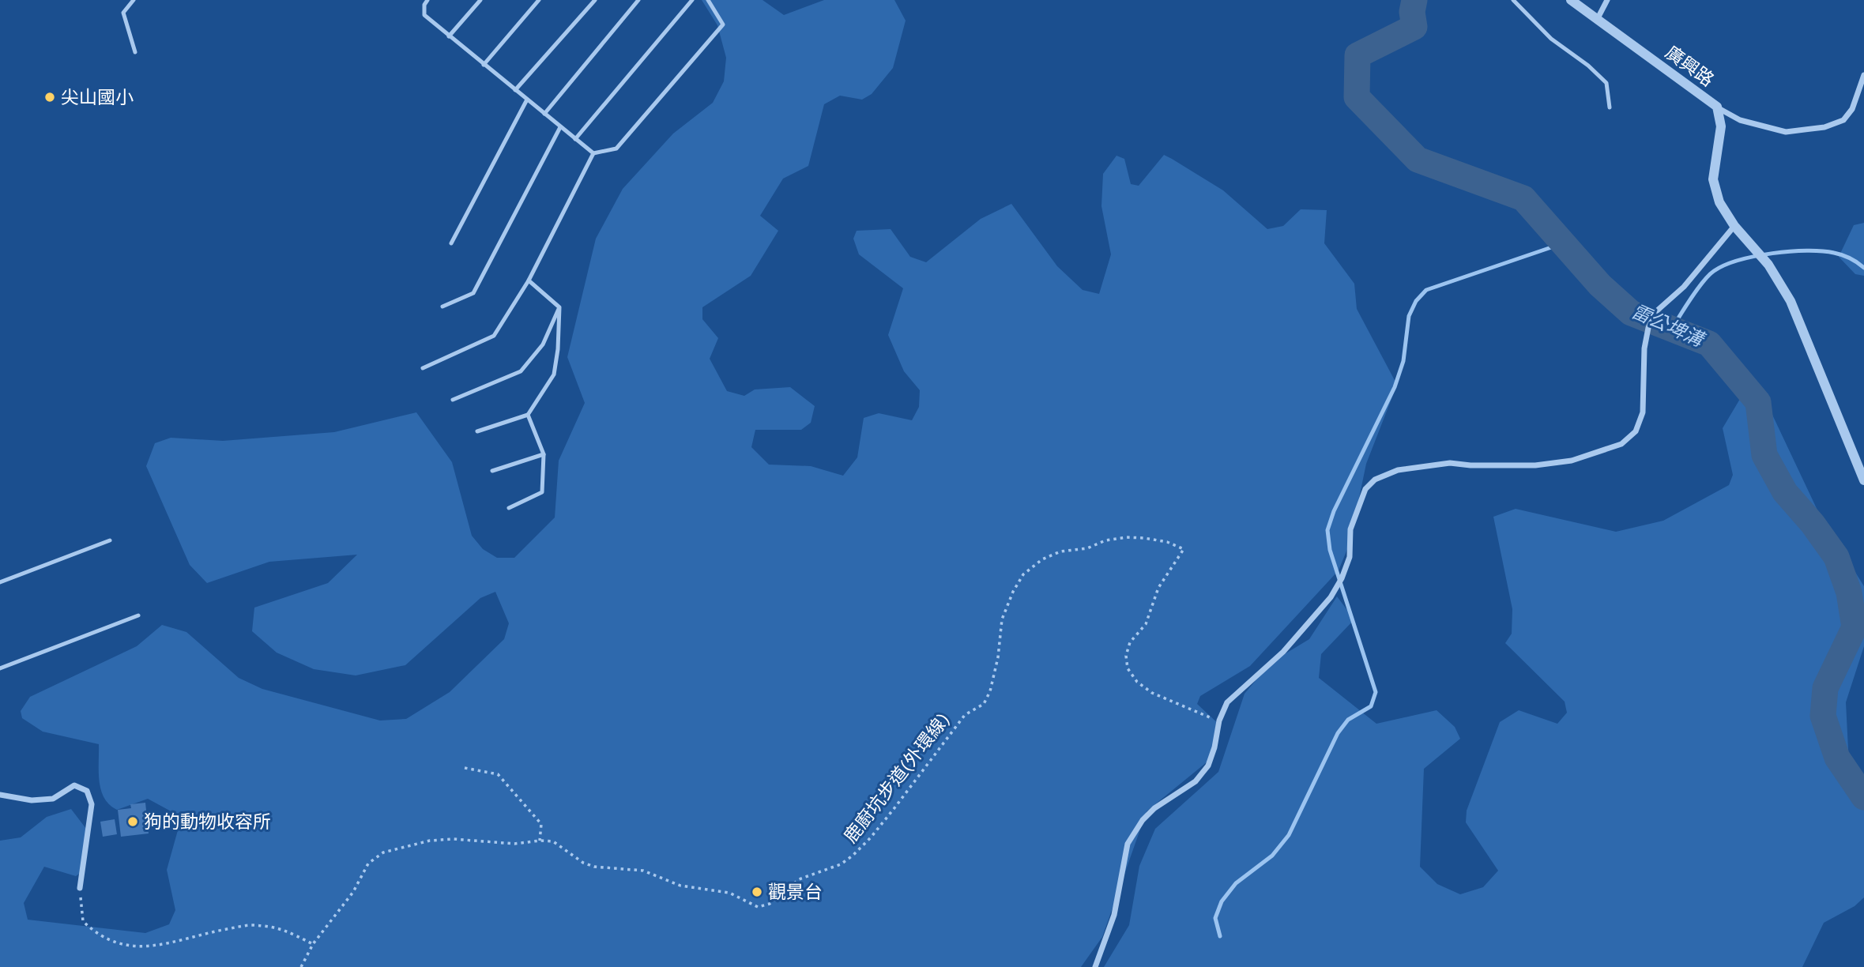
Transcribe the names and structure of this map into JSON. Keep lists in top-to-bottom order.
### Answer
{
  "streets": {
    "street": ["廣興路"],
    "path": ["鹿廚坑步道(外環線)"]
  },
  "water": ["雷公埤溝"],
  "places": ["尖山國小", "狗的動物收容所", "觀景台"]
}
